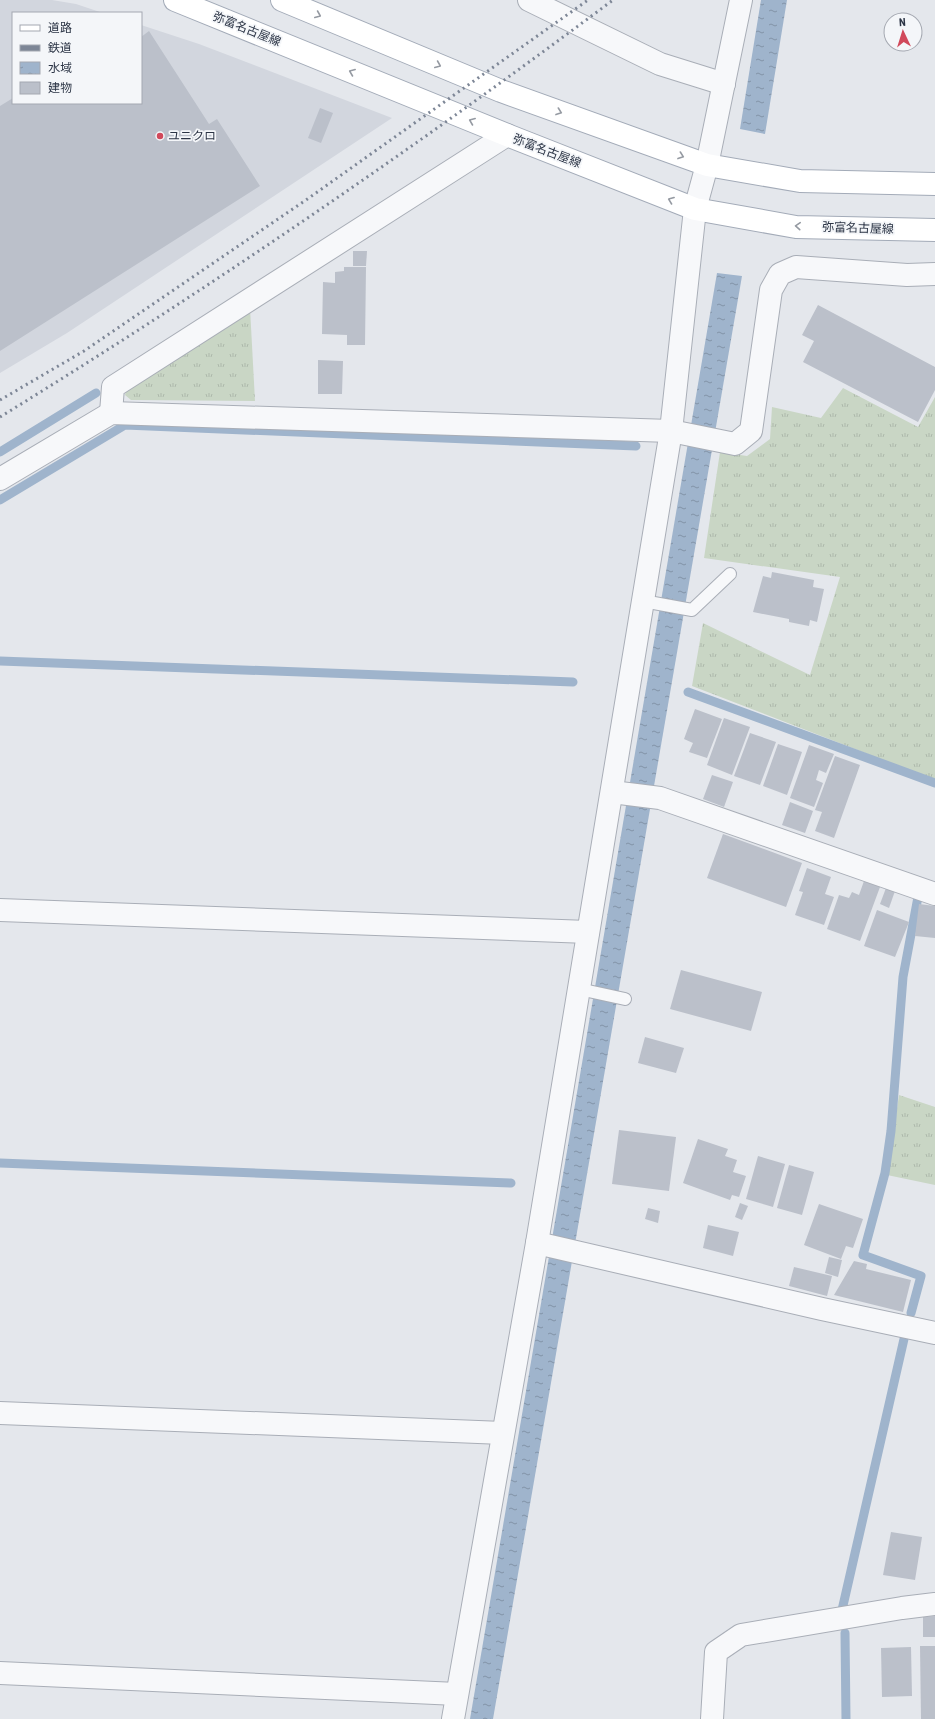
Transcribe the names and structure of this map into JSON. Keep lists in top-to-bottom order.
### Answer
{
  "streets": {
    "main road": ["弥富名古屋線"]
  },
  "places": ["ユニクロ"],
  "legend": [
    "道路",
    "鉄道",
    "水域",
    "建物"
  ],
  "north": "top"
}
